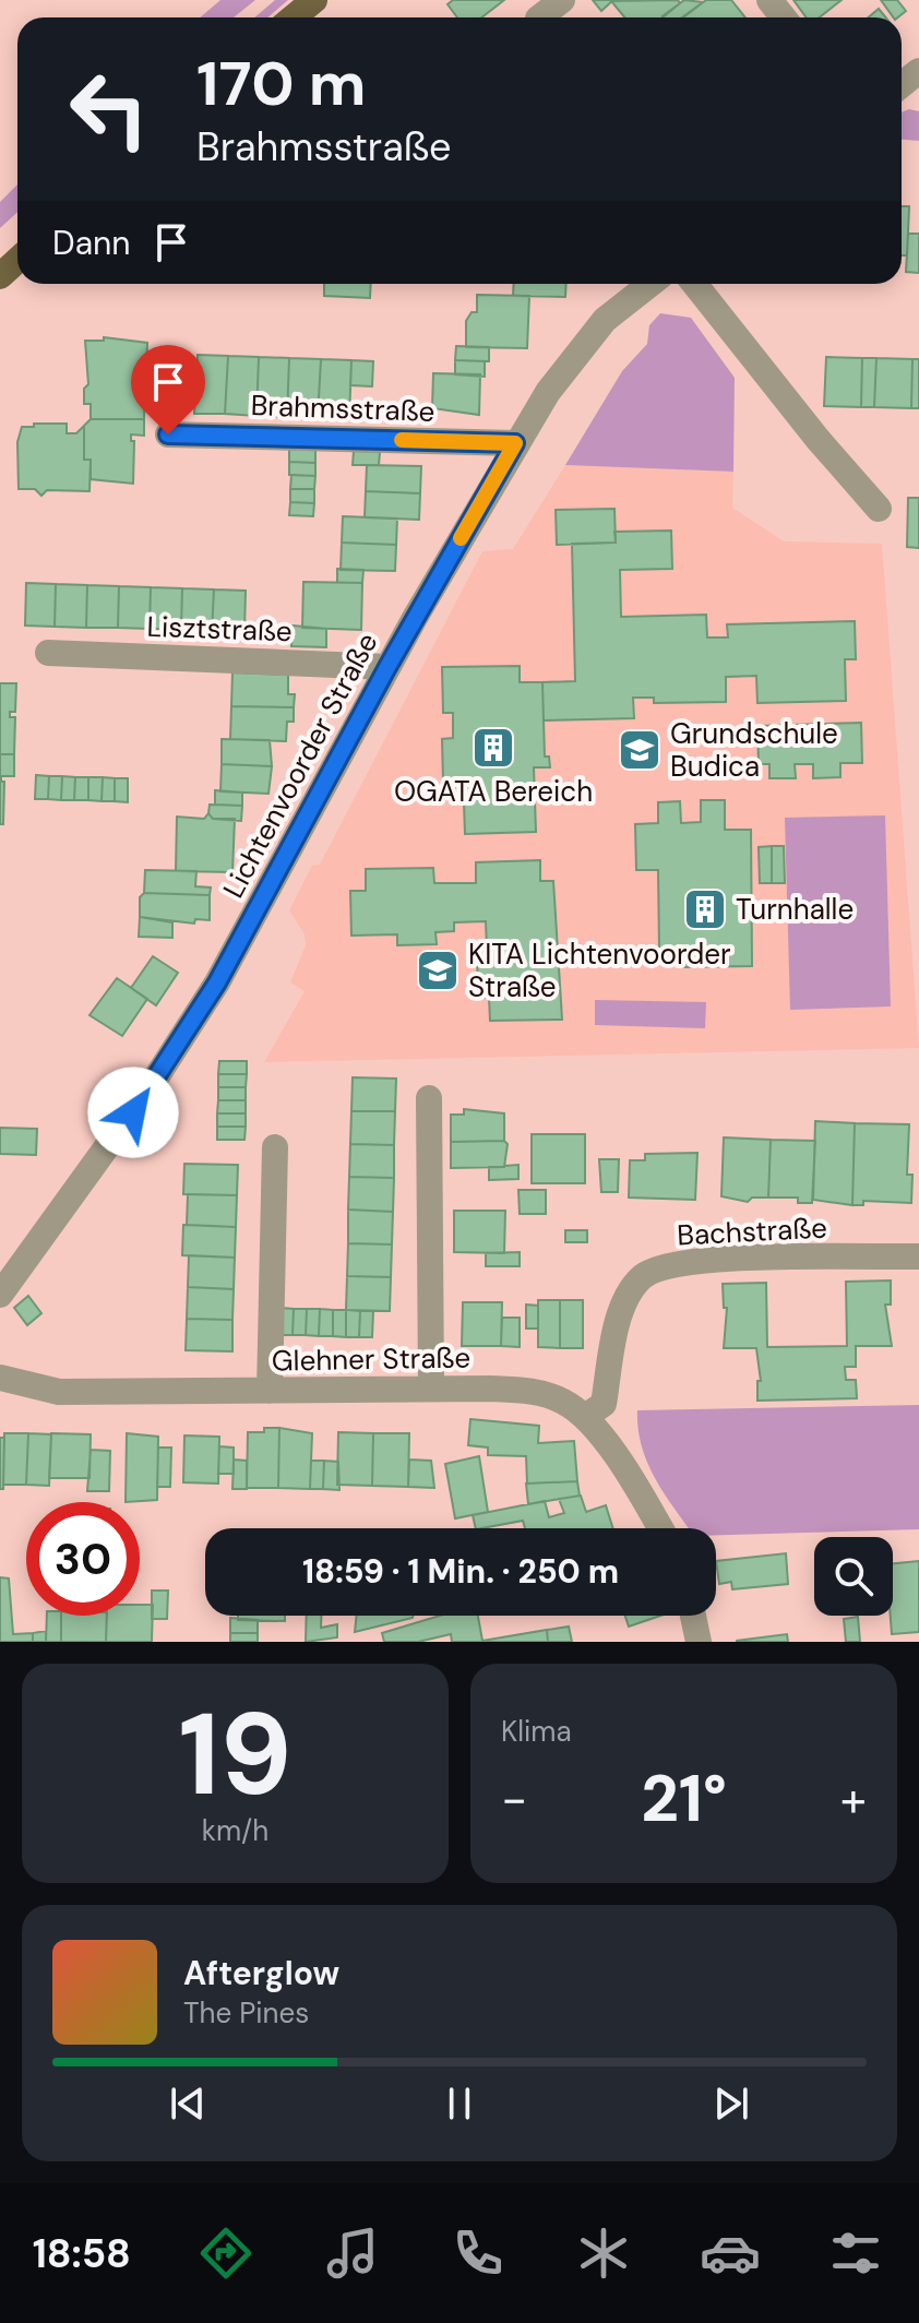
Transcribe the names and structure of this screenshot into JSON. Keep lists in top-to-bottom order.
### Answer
{
  "streets": {
    "street": [
      "Brahmsstraße",
      "Lisztstraße",
      "Lichtenvoorder Straße",
      "Bachstraße",
      "Glehner Straße"
    ]
  },
  "crossings": [
    ["Brahmsstraße", "Lichtenvoorder Straße"],
    ["Lisztstraße", "Lichtenvoorder Straße"],
    ["Bachstraße", "Glehner Straße"]
  ],
  "places": {
    "building": ["OGATA Bereich", "Turnhalle"],
    "school or university": ["Grundschule Budica", "KITA Lichtenvoorder Straße"]
  },
  "page": {
    "turn": ["170 m", "Brahmsstraße"],
    "then": "Dann",
    "limit": "30",
    "trip": "18:59 · 1 Min. · 250 m",
    "tile": [
      ["19", "km/h"],
      "Klima"
    ],
    "heat": ["−", "21°", "+"],
    "song": ["Afterglow", "The Pines"],
    "tabs": "18:58"
  }
}
